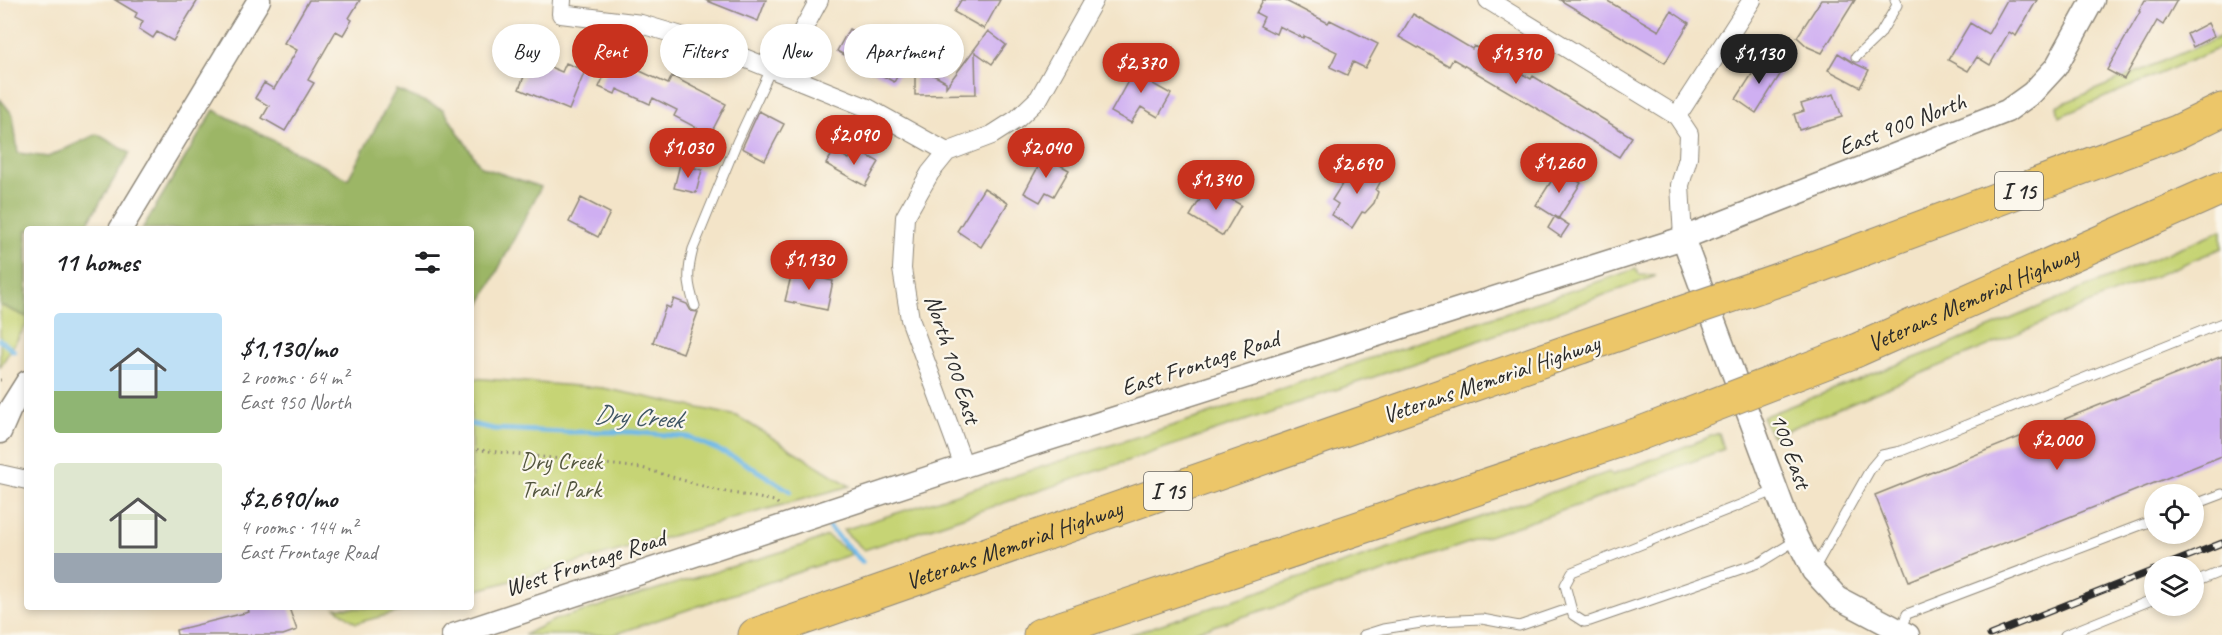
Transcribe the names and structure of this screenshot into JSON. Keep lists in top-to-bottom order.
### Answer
{
  "streets": {
    "highway": ["I 15", "Veterans Memorial Highway"],
    "street": [
      "East 900 North",
      "North 100 East",
      "East Frontage Road",
      "100 East",
      "West Frontage Road"
    ]
  },
  "crossings": [
    ["East 900 North", "East Frontage Road"],
    ["East 900 North", "100 East"],
    ["North 100 East", "East Frontage Road"],
    ["East Frontage Road", "100 East"],
    ["East Frontage Road", "West Frontage Road"]
  ],
  "water": ["Dry Creek"],
  "parks": ["Dry Creek Trail Park"],
  "page": {
    "chip": [
      "Buy",
      "Rent",
      "Filters",
      "New",
      "Apartment"
    ],
    "price": [
      "$1,310",
      "$1,130",
      "$2,370",
      "$2,090",
      "$1,030",
      "$2,040",
      "$1,260",
      "$2,690",
      "$1,340",
      "$1,130",
      "$2,000"
    ],
    "heading": "11 homes",
    "list": [
      {
        "name": "$1,130/mo",
        "note": "2 rooms · 64 m² · East 950 North"
      },
      {
        "name": "$2,690/mo",
        "note": "4 rooms · 144 m² · East Frontage Road"
      }
    ]
  }
}
